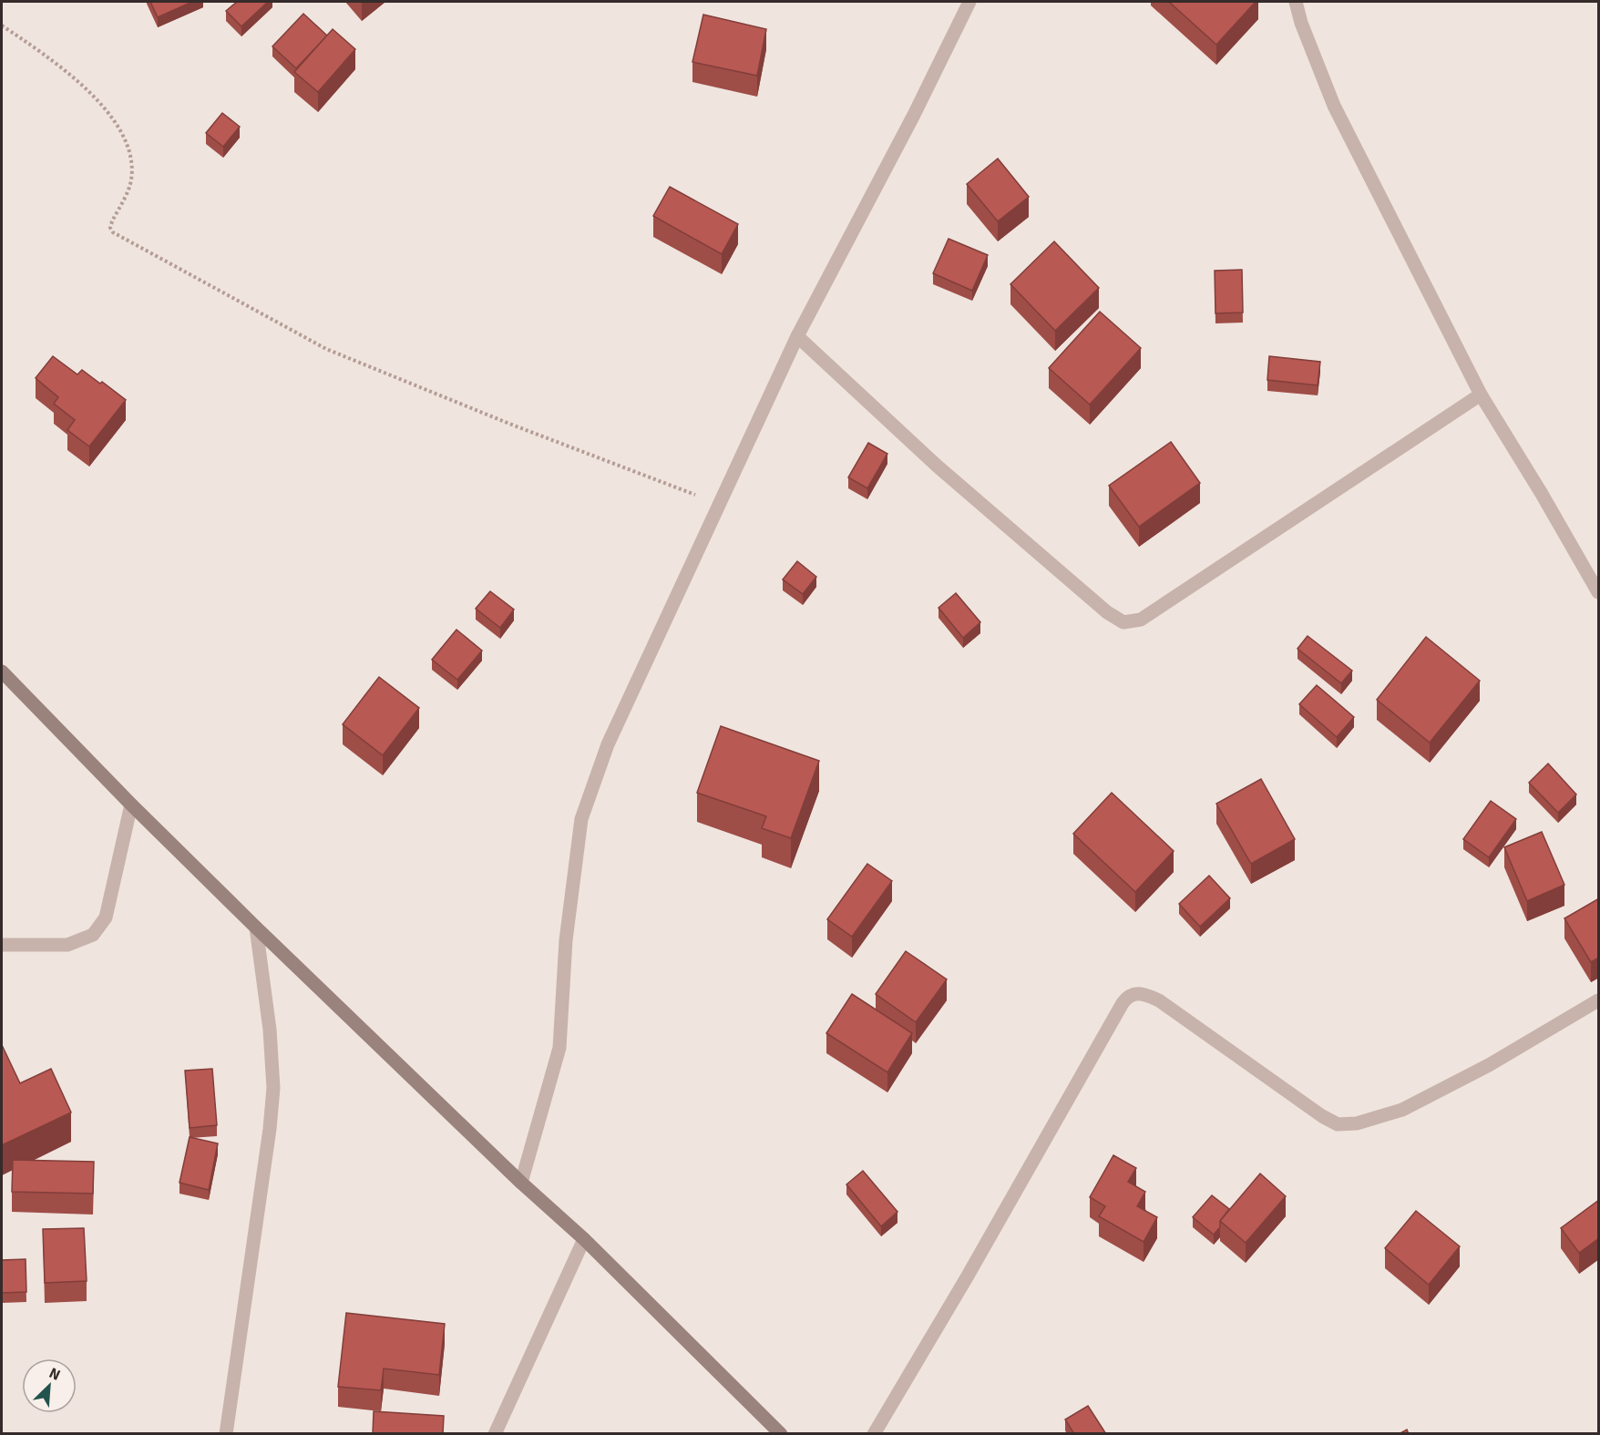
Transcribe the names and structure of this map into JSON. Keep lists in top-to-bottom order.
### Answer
{
  "north": "top right"
}
